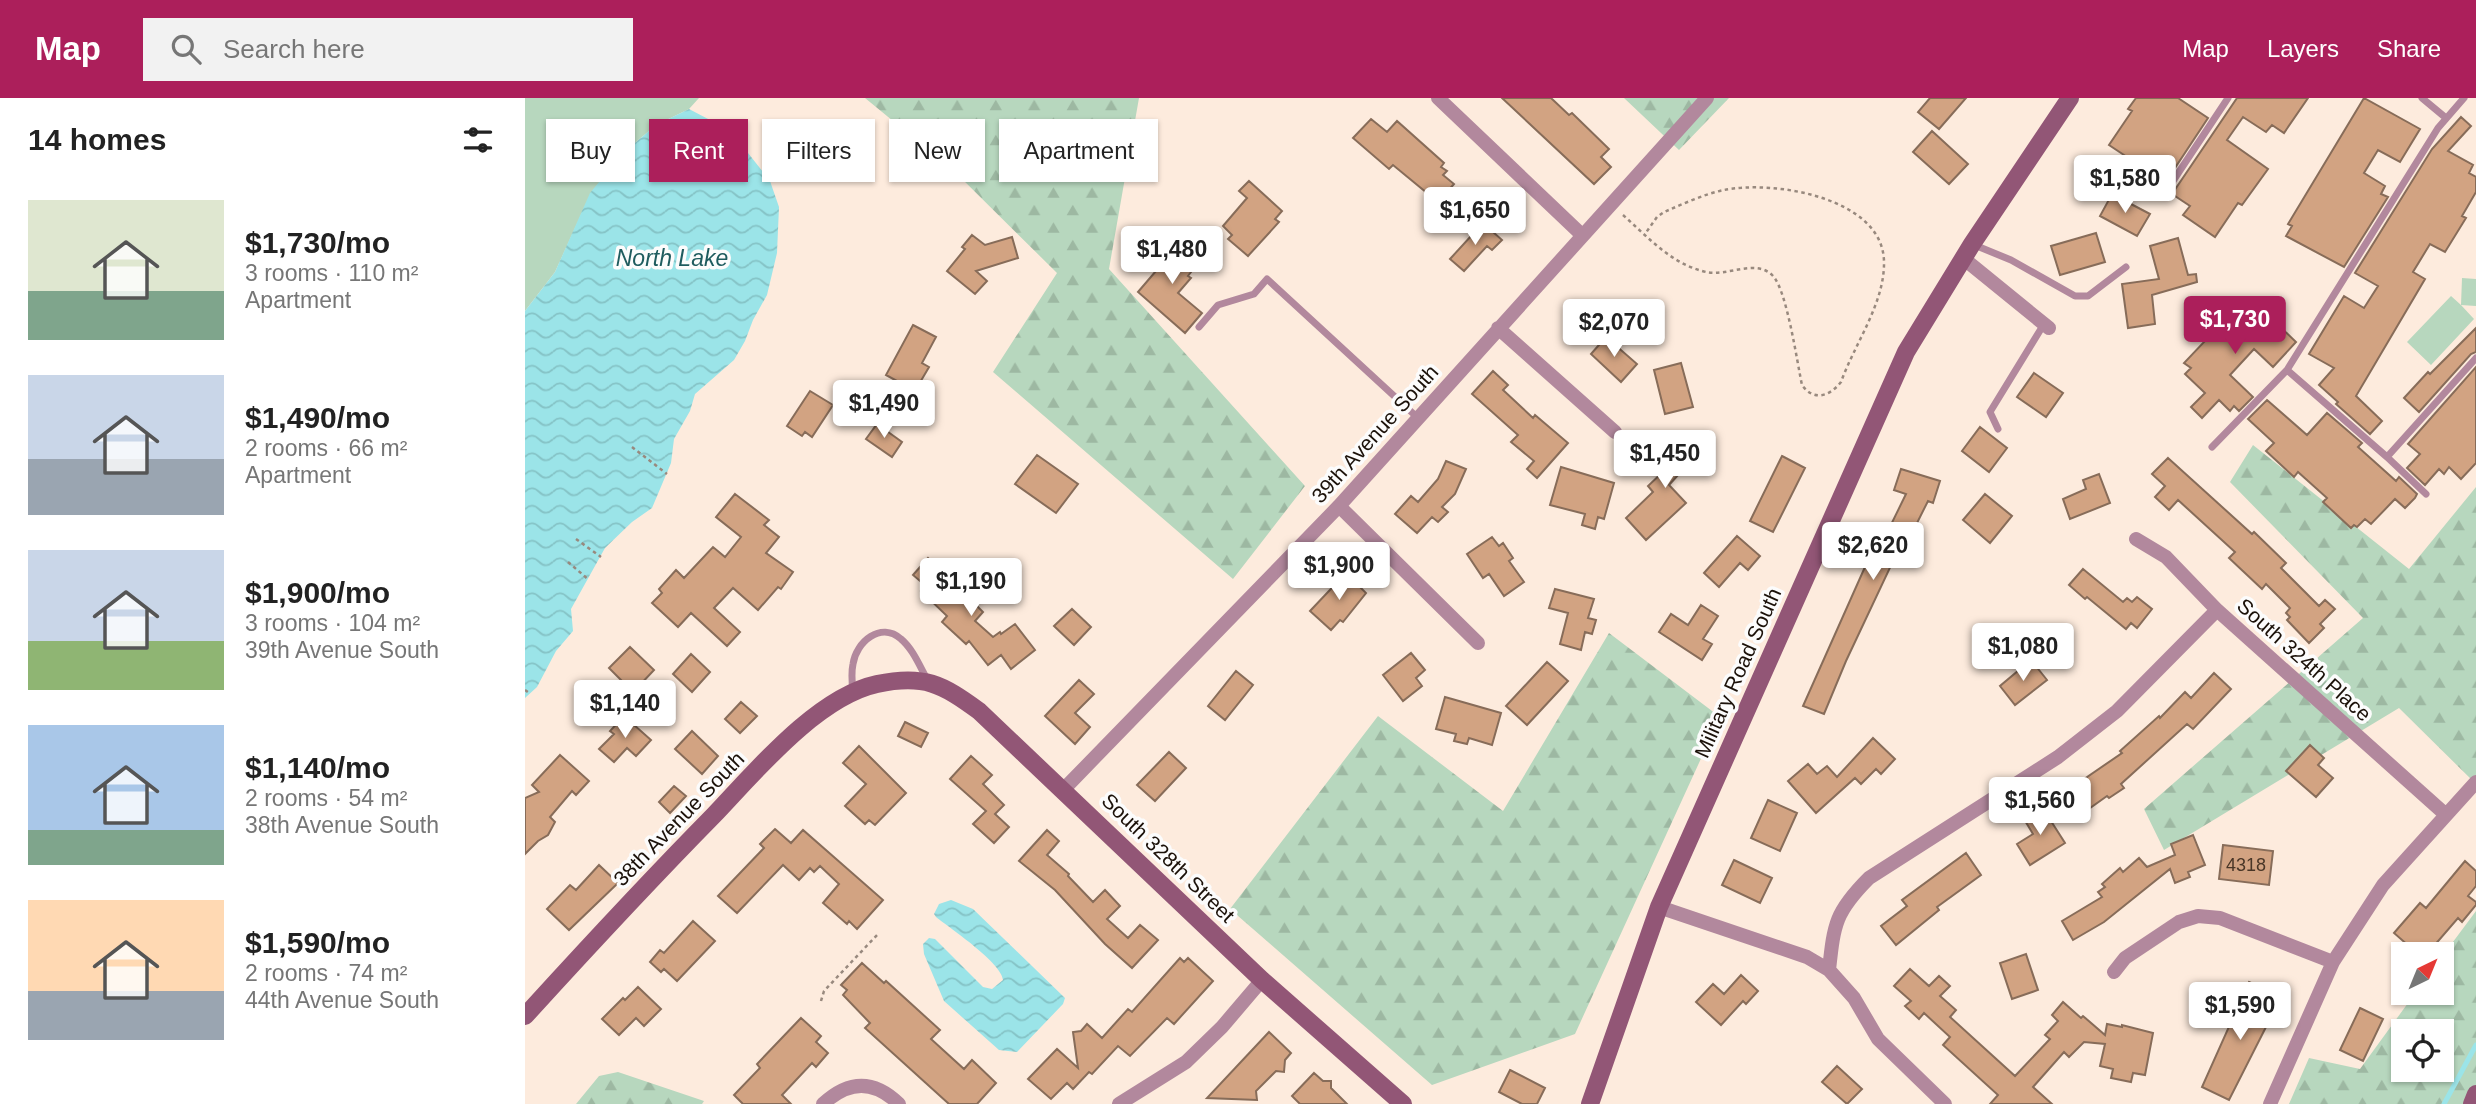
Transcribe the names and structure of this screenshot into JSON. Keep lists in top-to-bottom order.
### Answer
{
  "streets": {
    "street": [
      "39th Avenue South",
      "South 324th Place",
      "Military Road South",
      "38th Avenue South",
      "South 328th Street"
    ]
  },
  "crossings": [
    ["39th Avenue South", "South 328th Street"],
    ["38th Avenue South", "South 328th Street"]
  ],
  "water": ["North Lake"],
  "house_numbers": ["4318"],
  "north": "top right",
  "page": {
    "header": "Map",
    "search": "Search here",
    "nav": ["Map", "Layers", "Share"],
    "heading": "14 homes",
    "chip": [
      "Buy",
      "Rent",
      "Filters",
      "New",
      "Apartment"
    ],
    "price": [
      "$1,580",
      "$1,650",
      "$1,480",
      "$1,730",
      "$2,070",
      "$1,490",
      "$1,450",
      "$2,620",
      "$1,900",
      "$1,190",
      "$1,080",
      "$1,140",
      "$1,560",
      "$1,590"
    ],
    "list": [
      {
        "name": "$1,730/mo",
        "note": "3 rooms · 110 m² · Apartment"
      },
      {
        "name": "$1,490/mo",
        "note": "2 rooms · 66 m² · Apartment"
      },
      {
        "name": "$1,900/mo",
        "note": "3 rooms · 104 m² · 39th Avenue South"
      },
      {
        "name": "$1,140/mo",
        "note": "2 rooms · 54 m² · 38th Avenue South"
      },
      {
        "name": "$1,590/mo",
        "note": "2 rooms · 74 m² · 44th Avenue South"
      }
    ]
  }
}
